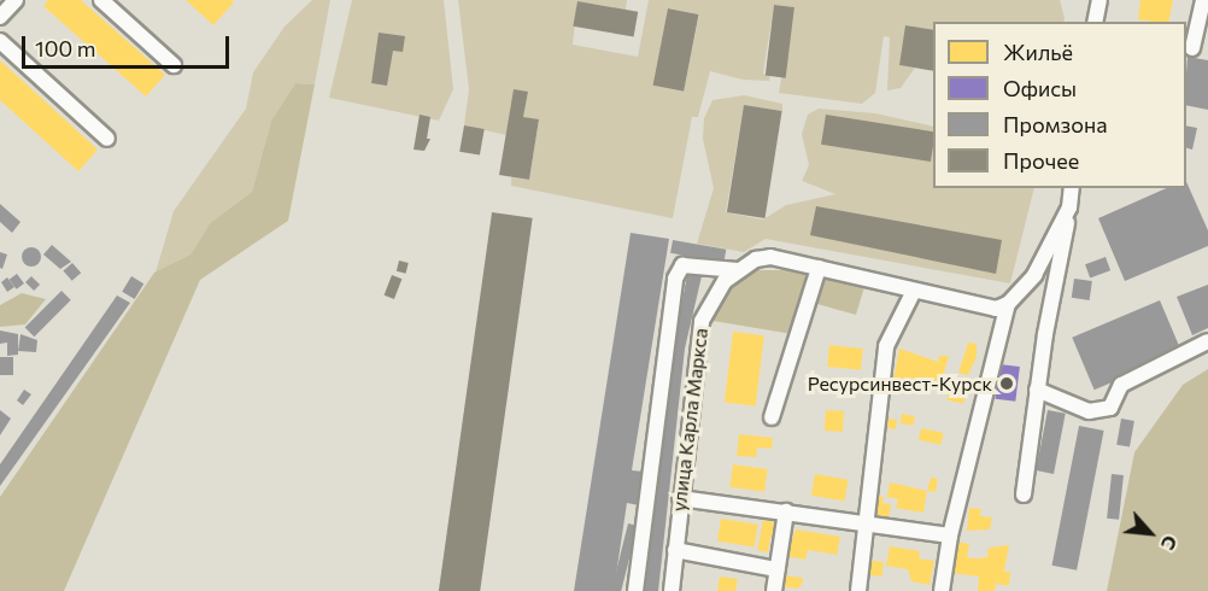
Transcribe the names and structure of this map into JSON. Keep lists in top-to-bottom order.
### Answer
{
  "streets": {
    "street": ["улица Карла Маркса"]
  },
  "places": ["Ресурсинвест-Курск"],
  "legend": [
    "Жильё",
    "Офисы",
    "Промзона",
    "Прочее"
  ],
  "scale_bar": "100 m",
  "north": "bottom right"
}
